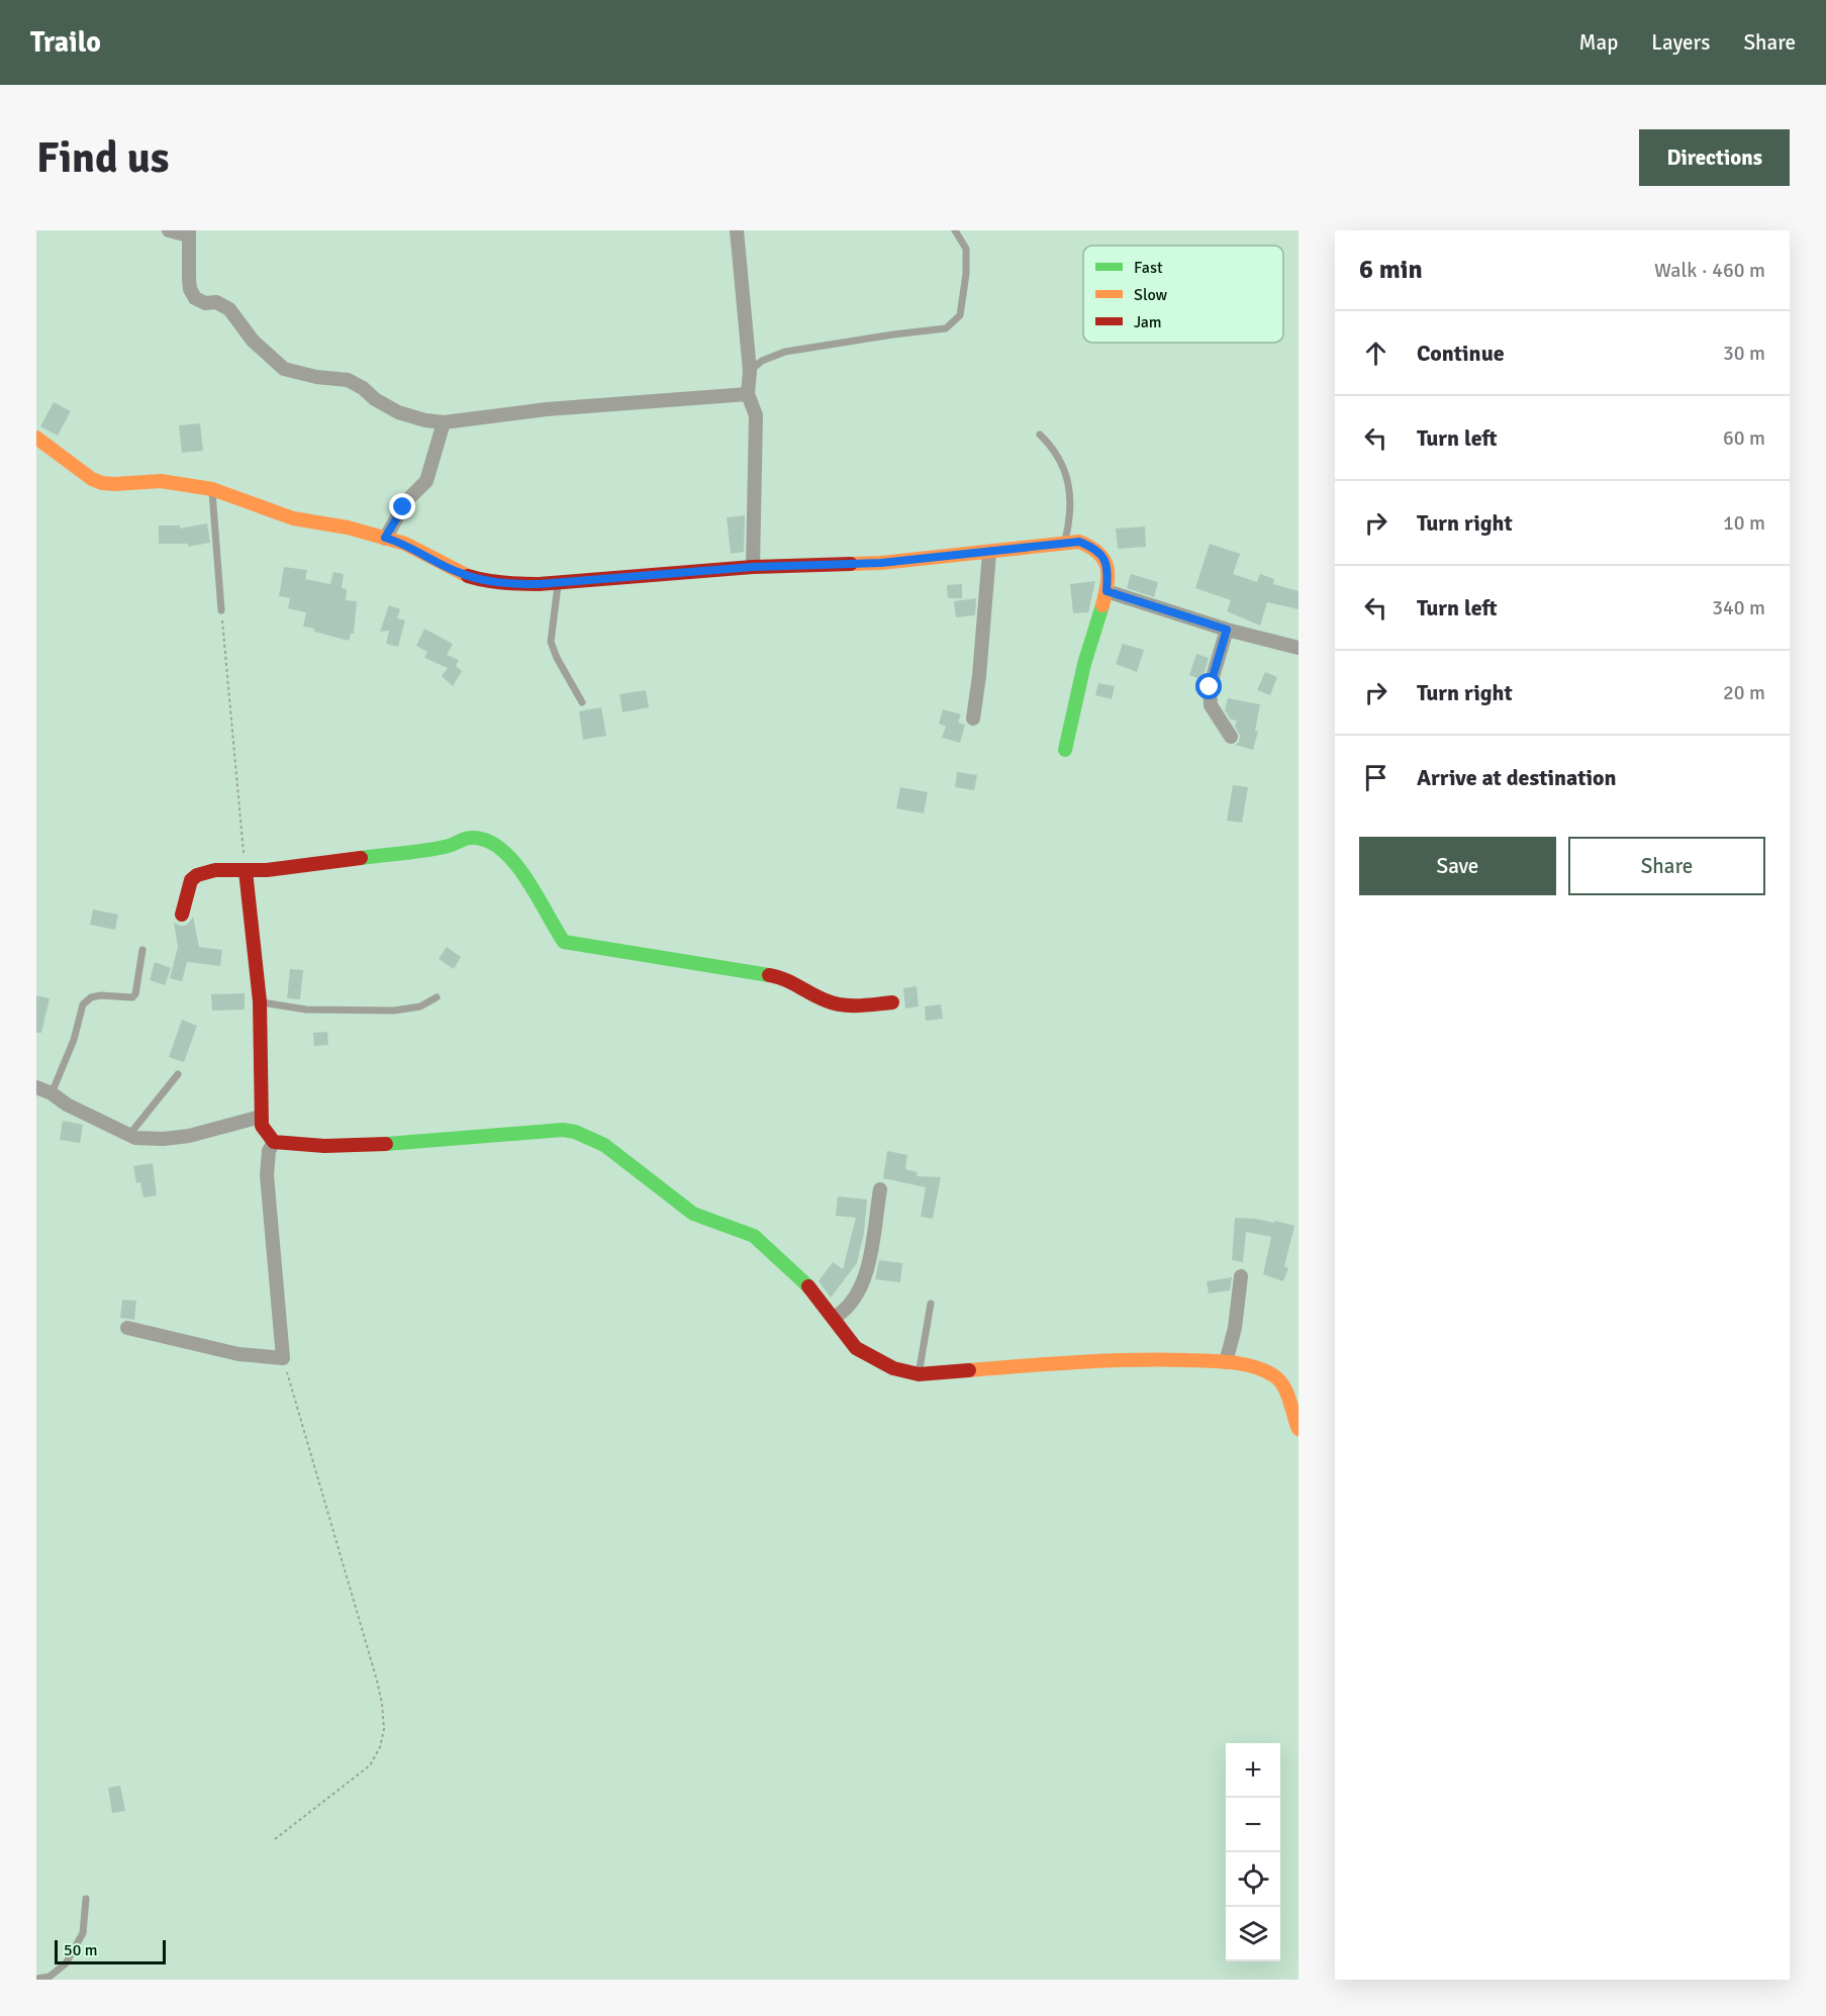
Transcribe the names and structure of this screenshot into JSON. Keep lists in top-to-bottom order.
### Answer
{
  "legend": ["Fast", "Slow", "Jam"],
  "scale_bar": "50 m",
  "page": {
    "header": "Trailo",
    "nav": ["Map", "Layers", "Share"],
    "buttons": [
      "Directions",
      ["Save", "Share"]
    ],
    "title": "Find us",
    "heading": ["6 min", "Walk · 460 m"],
    "list": [
      ["Continue", "30 m"],
      ["Turn left", "60 m"],
      ["Turn right", "10 m"],
      ["Turn left", "340 m"],
      ["Turn right", "20 m"],
      "Arrive at destination"
    ],
    "map_buttons": ["+", "−"],
    "scale": "50 m"
  }
}
